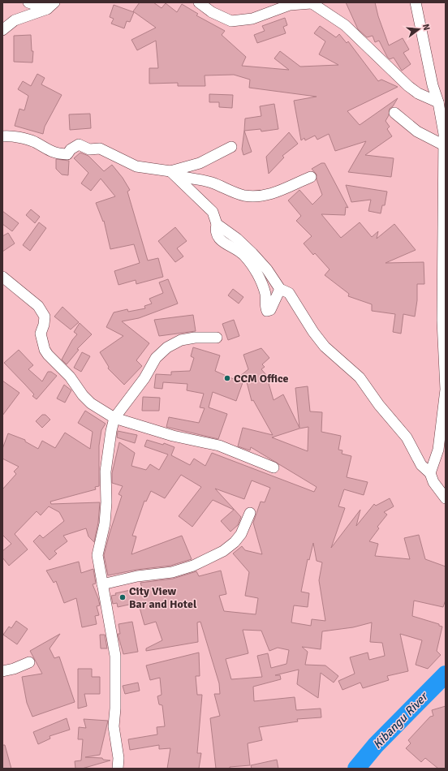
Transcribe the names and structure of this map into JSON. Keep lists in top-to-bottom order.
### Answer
{
  "water": ["Kibangu River"],
  "places": ["CCM Office", "City View Bar and Hotel"],
  "north": "right"
}
